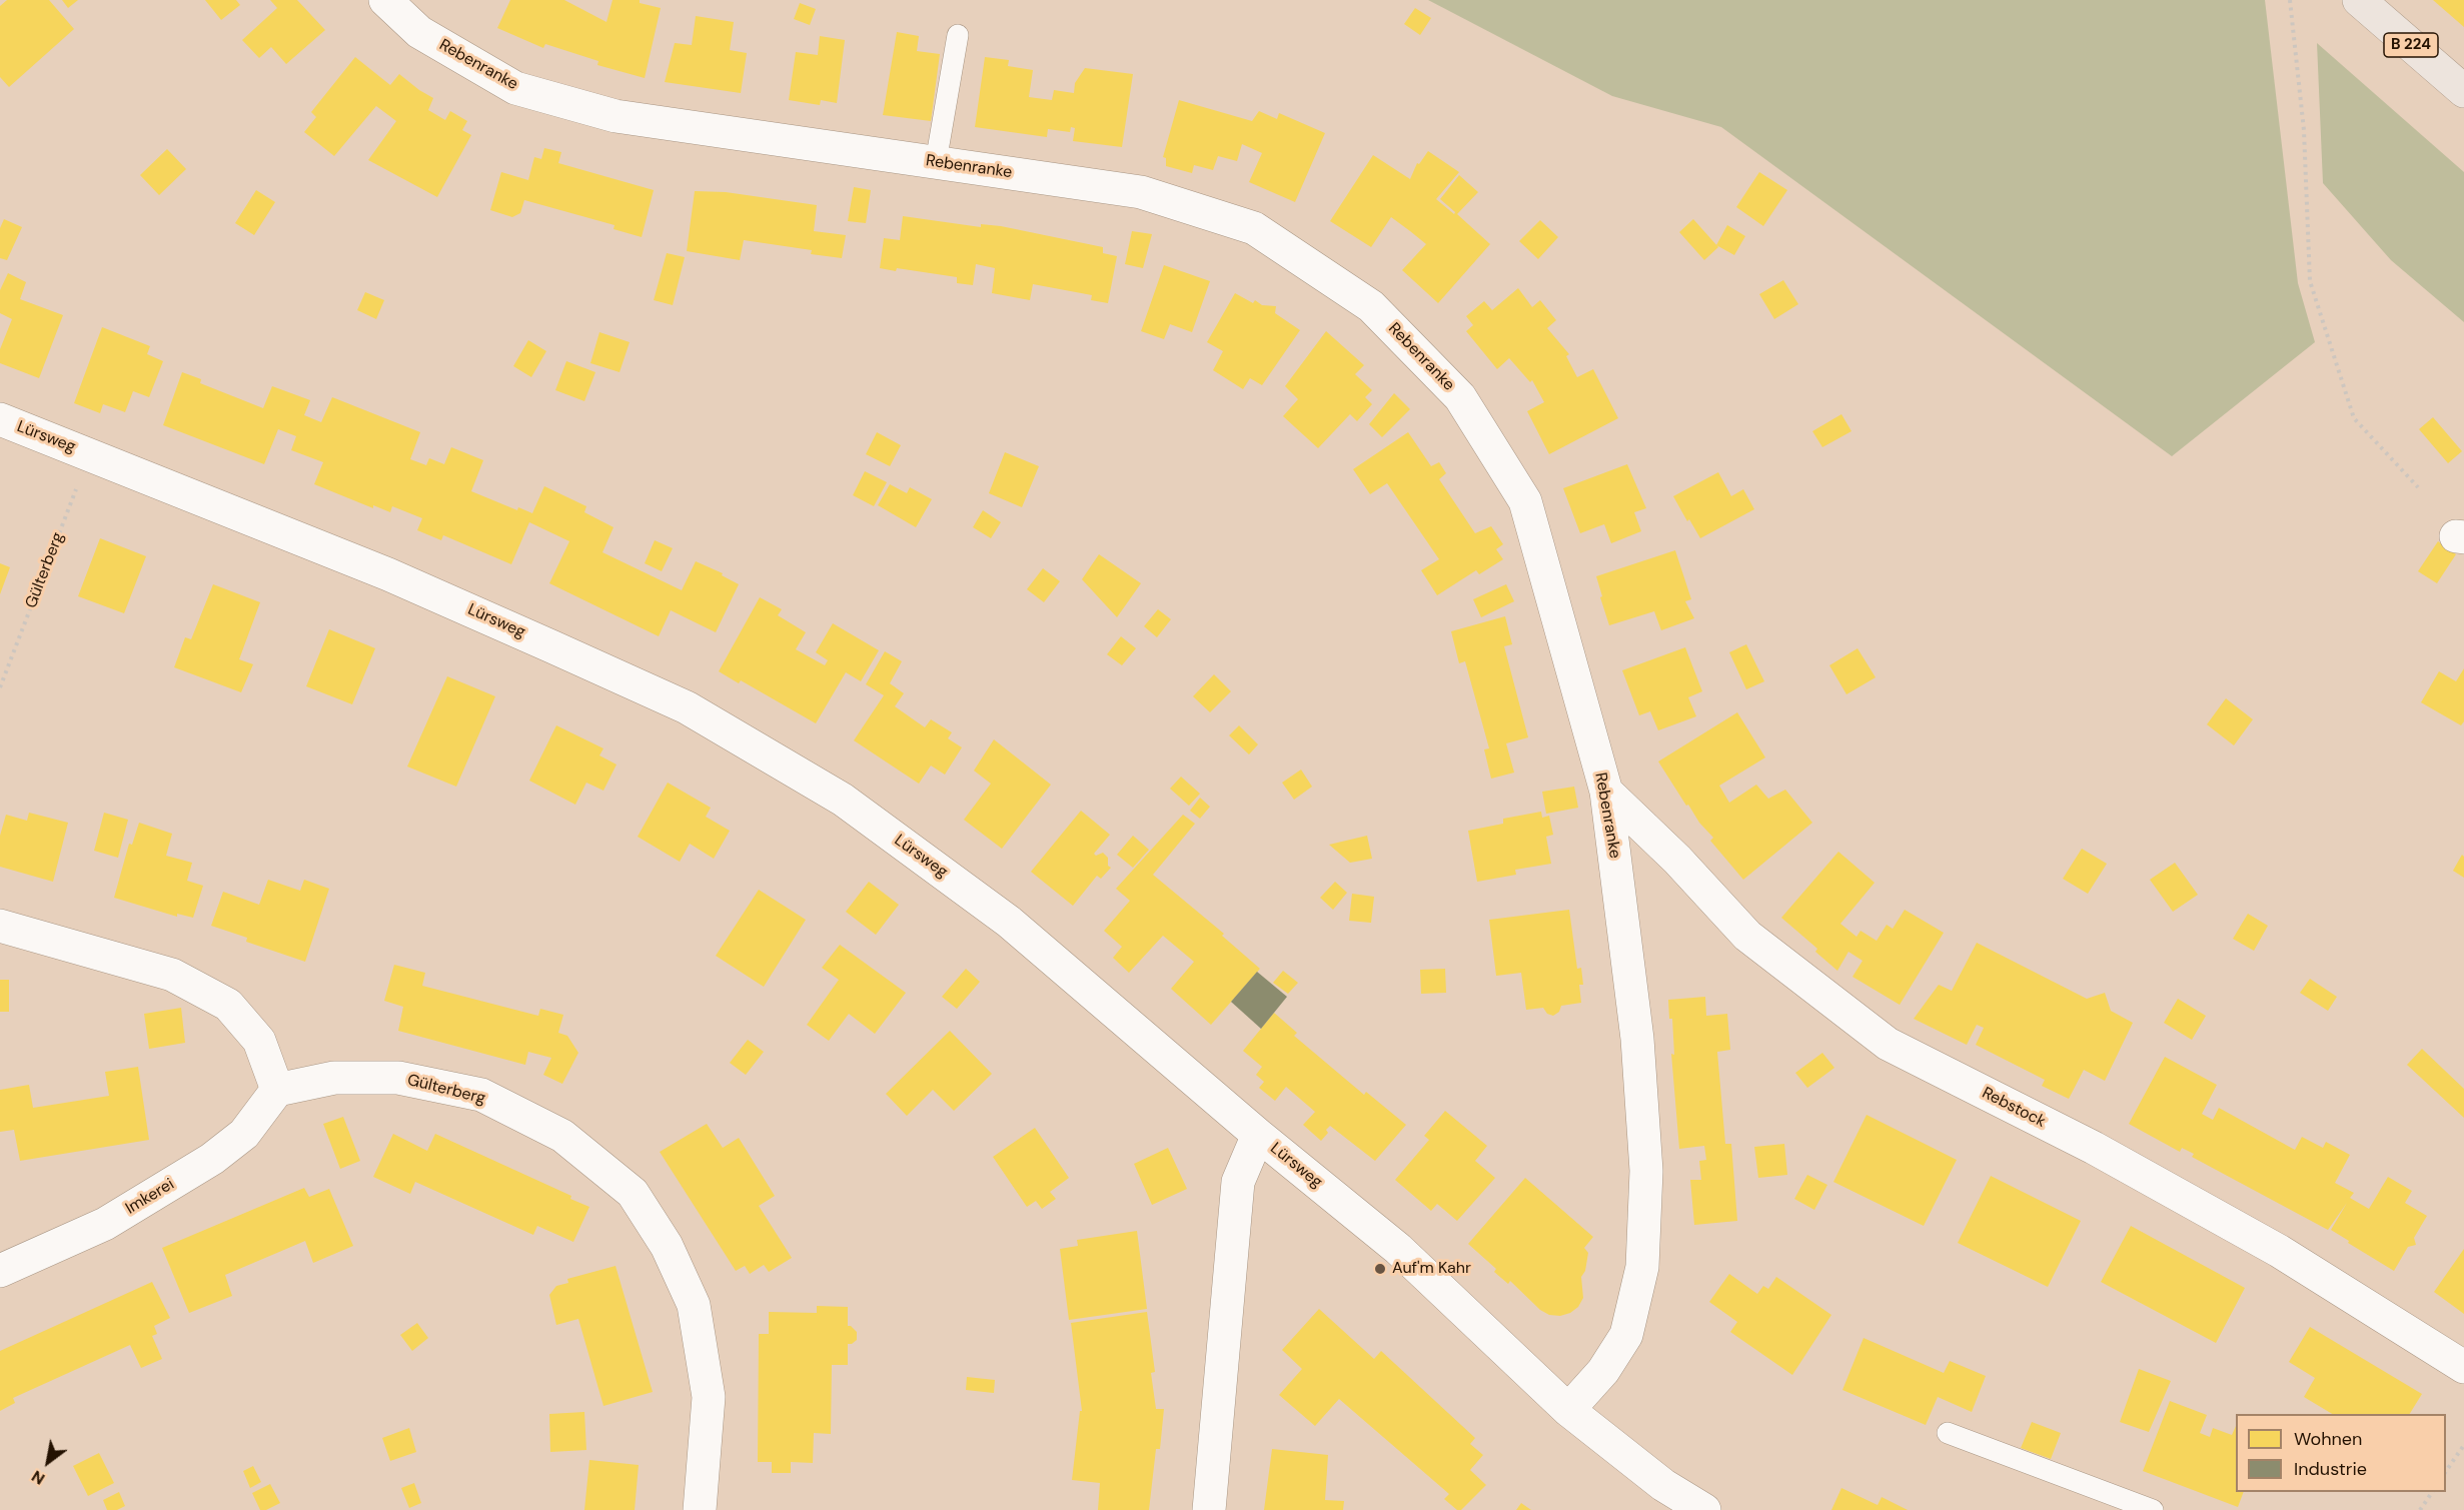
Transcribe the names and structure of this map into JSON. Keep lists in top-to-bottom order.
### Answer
{
  "streets": {
    "main road": ["B 224"],
    "street": [
      "Rebenranke",
      "Lürsweg",
      "Gülterberg",
      "Rebstock",
      "Imkerei"
    ]
  },
  "crossings": [
    ["Rebenranke", "Lürsweg"],
    ["Rebenranke", "Rebstock"],
    ["Lürsweg", "Gülterberg"],
    ["Gülterberg", "Imkerei"]
  ],
  "places": ["Auf'm Kahr"],
  "legend": ["Wohnen", "Industrie"],
  "north": "bottom left"
}
